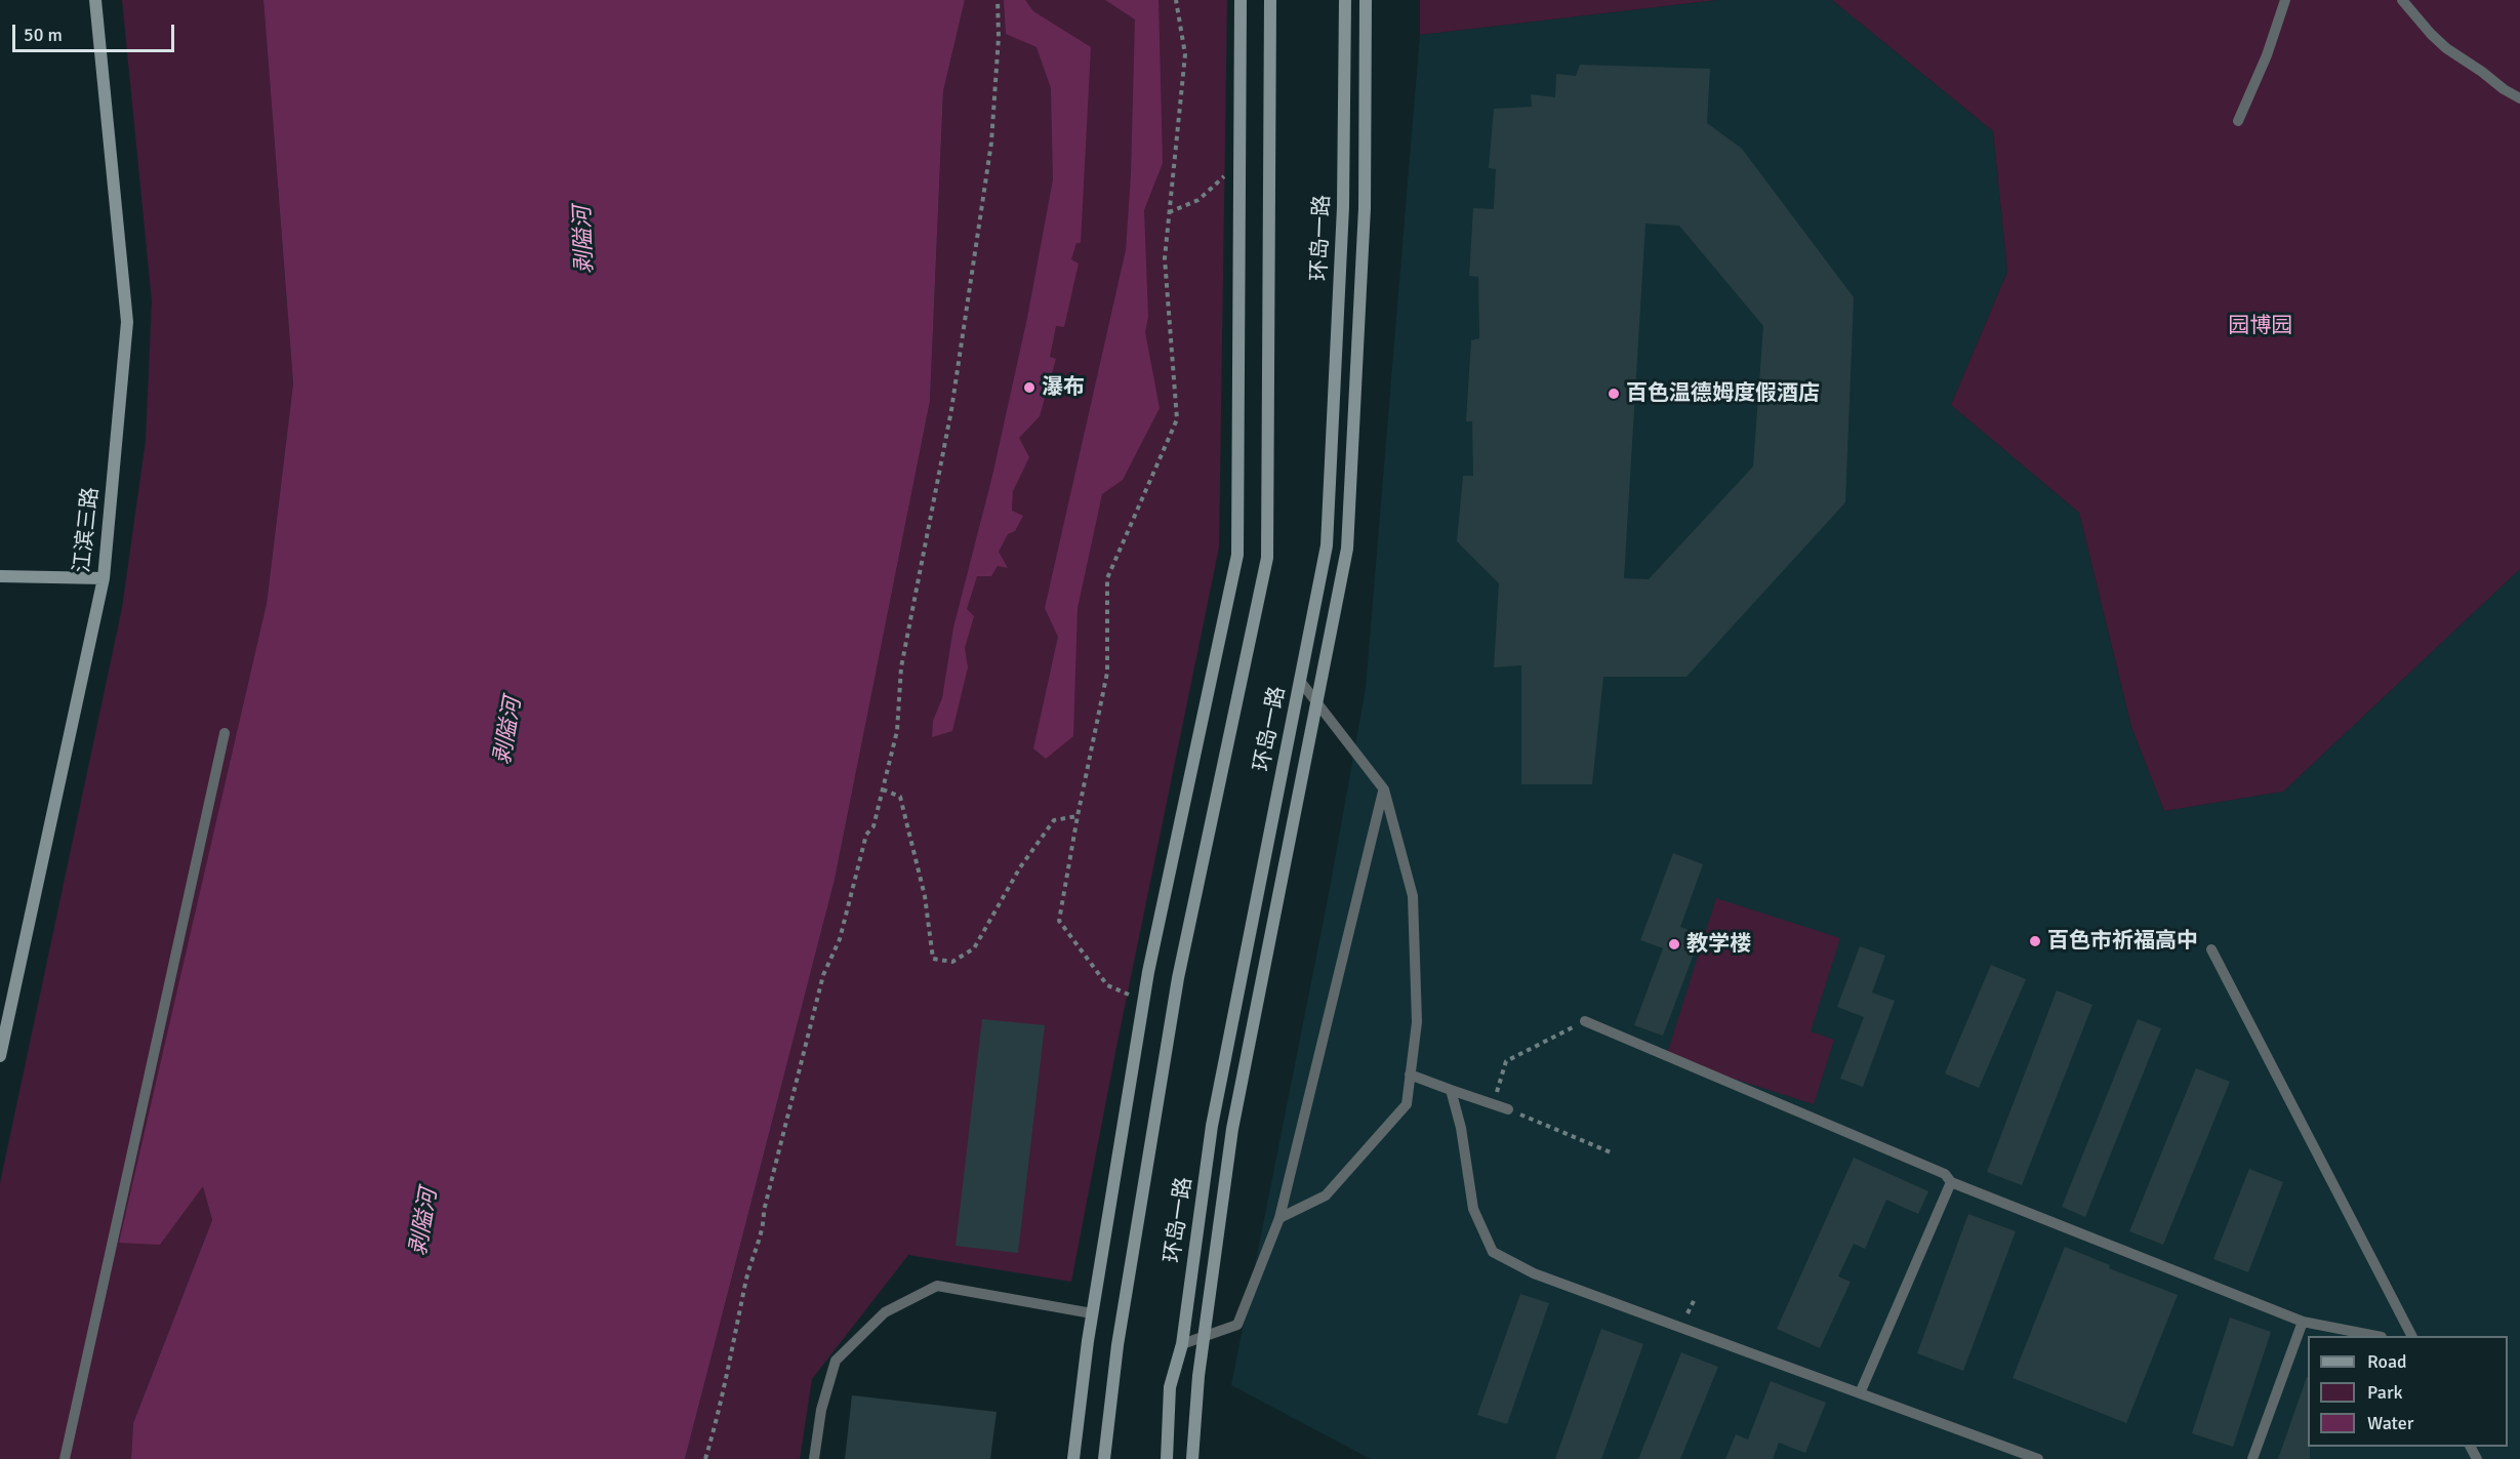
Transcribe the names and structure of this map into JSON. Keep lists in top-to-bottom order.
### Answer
{
  "streets": {
    "main road": ["环岛一路", "江滨三路"]
  },
  "water": ["剥隘河"],
  "parks": ["园博园"],
  "places": [
    "瀑布",
    "百色温德姆度假酒店",
    "百色市祈福高中",
    "教学楼"
  ],
  "legend": ["Road", "Park", "Water"],
  "scale_bar": "50 m"
}
